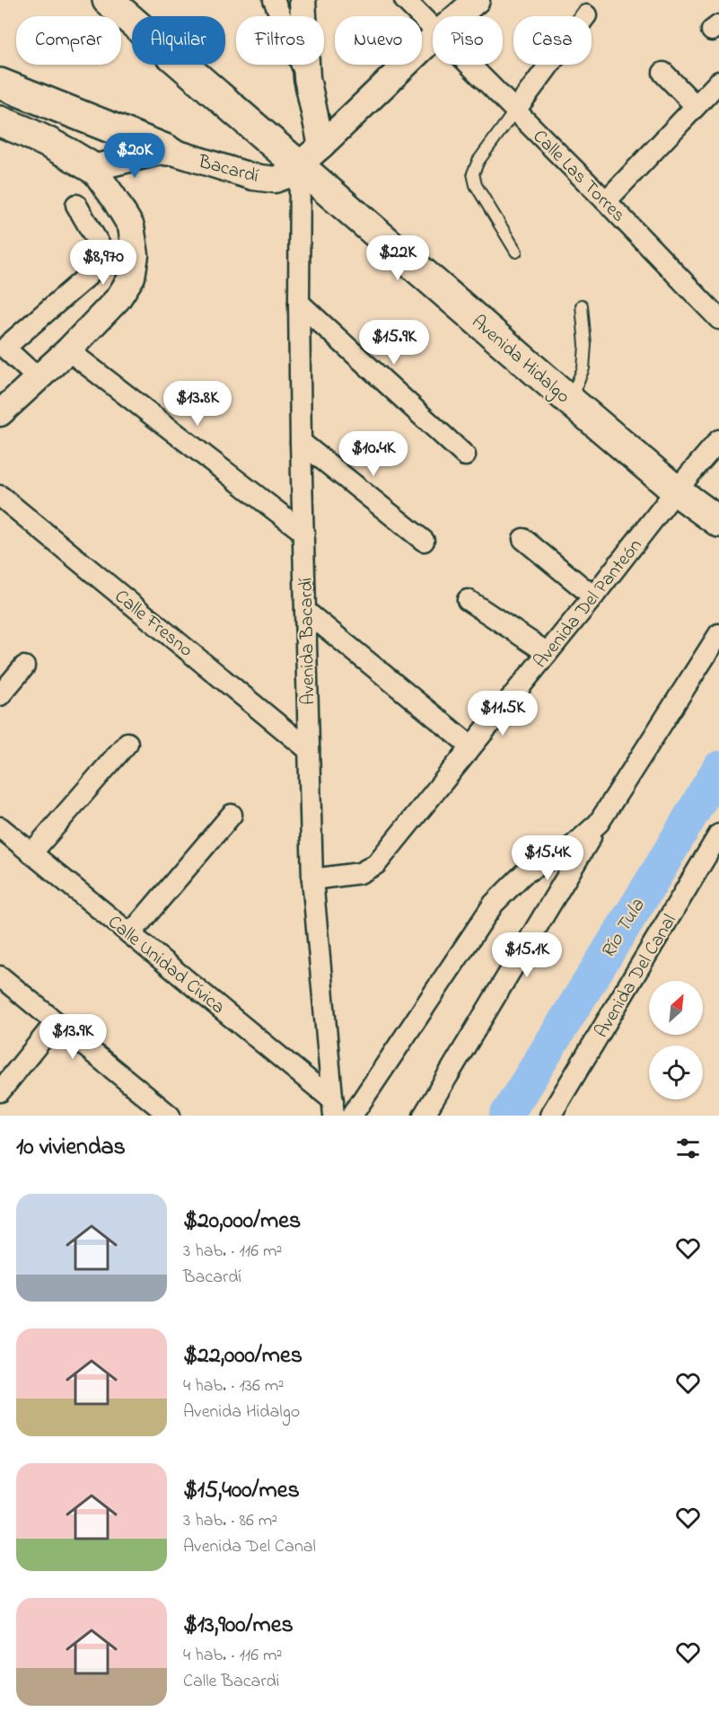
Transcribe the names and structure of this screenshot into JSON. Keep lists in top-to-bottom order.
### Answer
{
  "streets": {
    "main road": ["Avenida Hidalgo"],
    "street": [
      "Bacardí",
      "Calle Las Torres",
      "Avenida Del Panteón",
      "Calle Fresno",
      "Avenida Bacardí",
      "Calle Unidad Cívica",
      "Avenida Del Canal"
    ]
  },
  "crossings": [
    ["Bacardí", "Avenida Hidalgo"],
    ["Bacardí", "Avenida Bacardí"],
    ["Avenida Hidalgo", "Avenida Del Panteón"],
    ["Avenida Hidalgo", "Avenida Bacardí"],
    ["Avenida Del Panteón", "Avenida Bacardí"],
    ["Calle Fresno", "Avenida Bacardí"],
    ["Avenida Bacardí", "Calle Unidad Cívica"]
  ],
  "water": ["Río Tula"],
  "north": "top right",
  "page": {
    "chip": [
      "Comprar",
      "Alquilar",
      "Filtros",
      "Nuevo",
      "Piso",
      "Casa"
    ],
    "price": [
      "$20K",
      "$22K",
      "$8,970",
      "$15.9K",
      "$13.8K",
      "$10.4K",
      "$11.5K",
      "$15.4K",
      "$15.1K",
      "$13.9K"
    ],
    "heading": "10 viviendas",
    "list": [
      {
        "name": "$20,000/mes",
        "note": "3 hab. · 116 m² · Bacardí"
      },
      {
        "name": "$22,000/mes",
        "note": "4 hab. · 136 m² · Avenida Hidalgo"
      },
      {
        "name": "$15,400/mes",
        "note": "3 hab. · 86 m² · Avenida Del Canal"
      },
      {
        "name": "$13,900/mes",
        "note": "4 hab. · 116 m² · Calle Bacardi"
      }
    ]
  }
}
